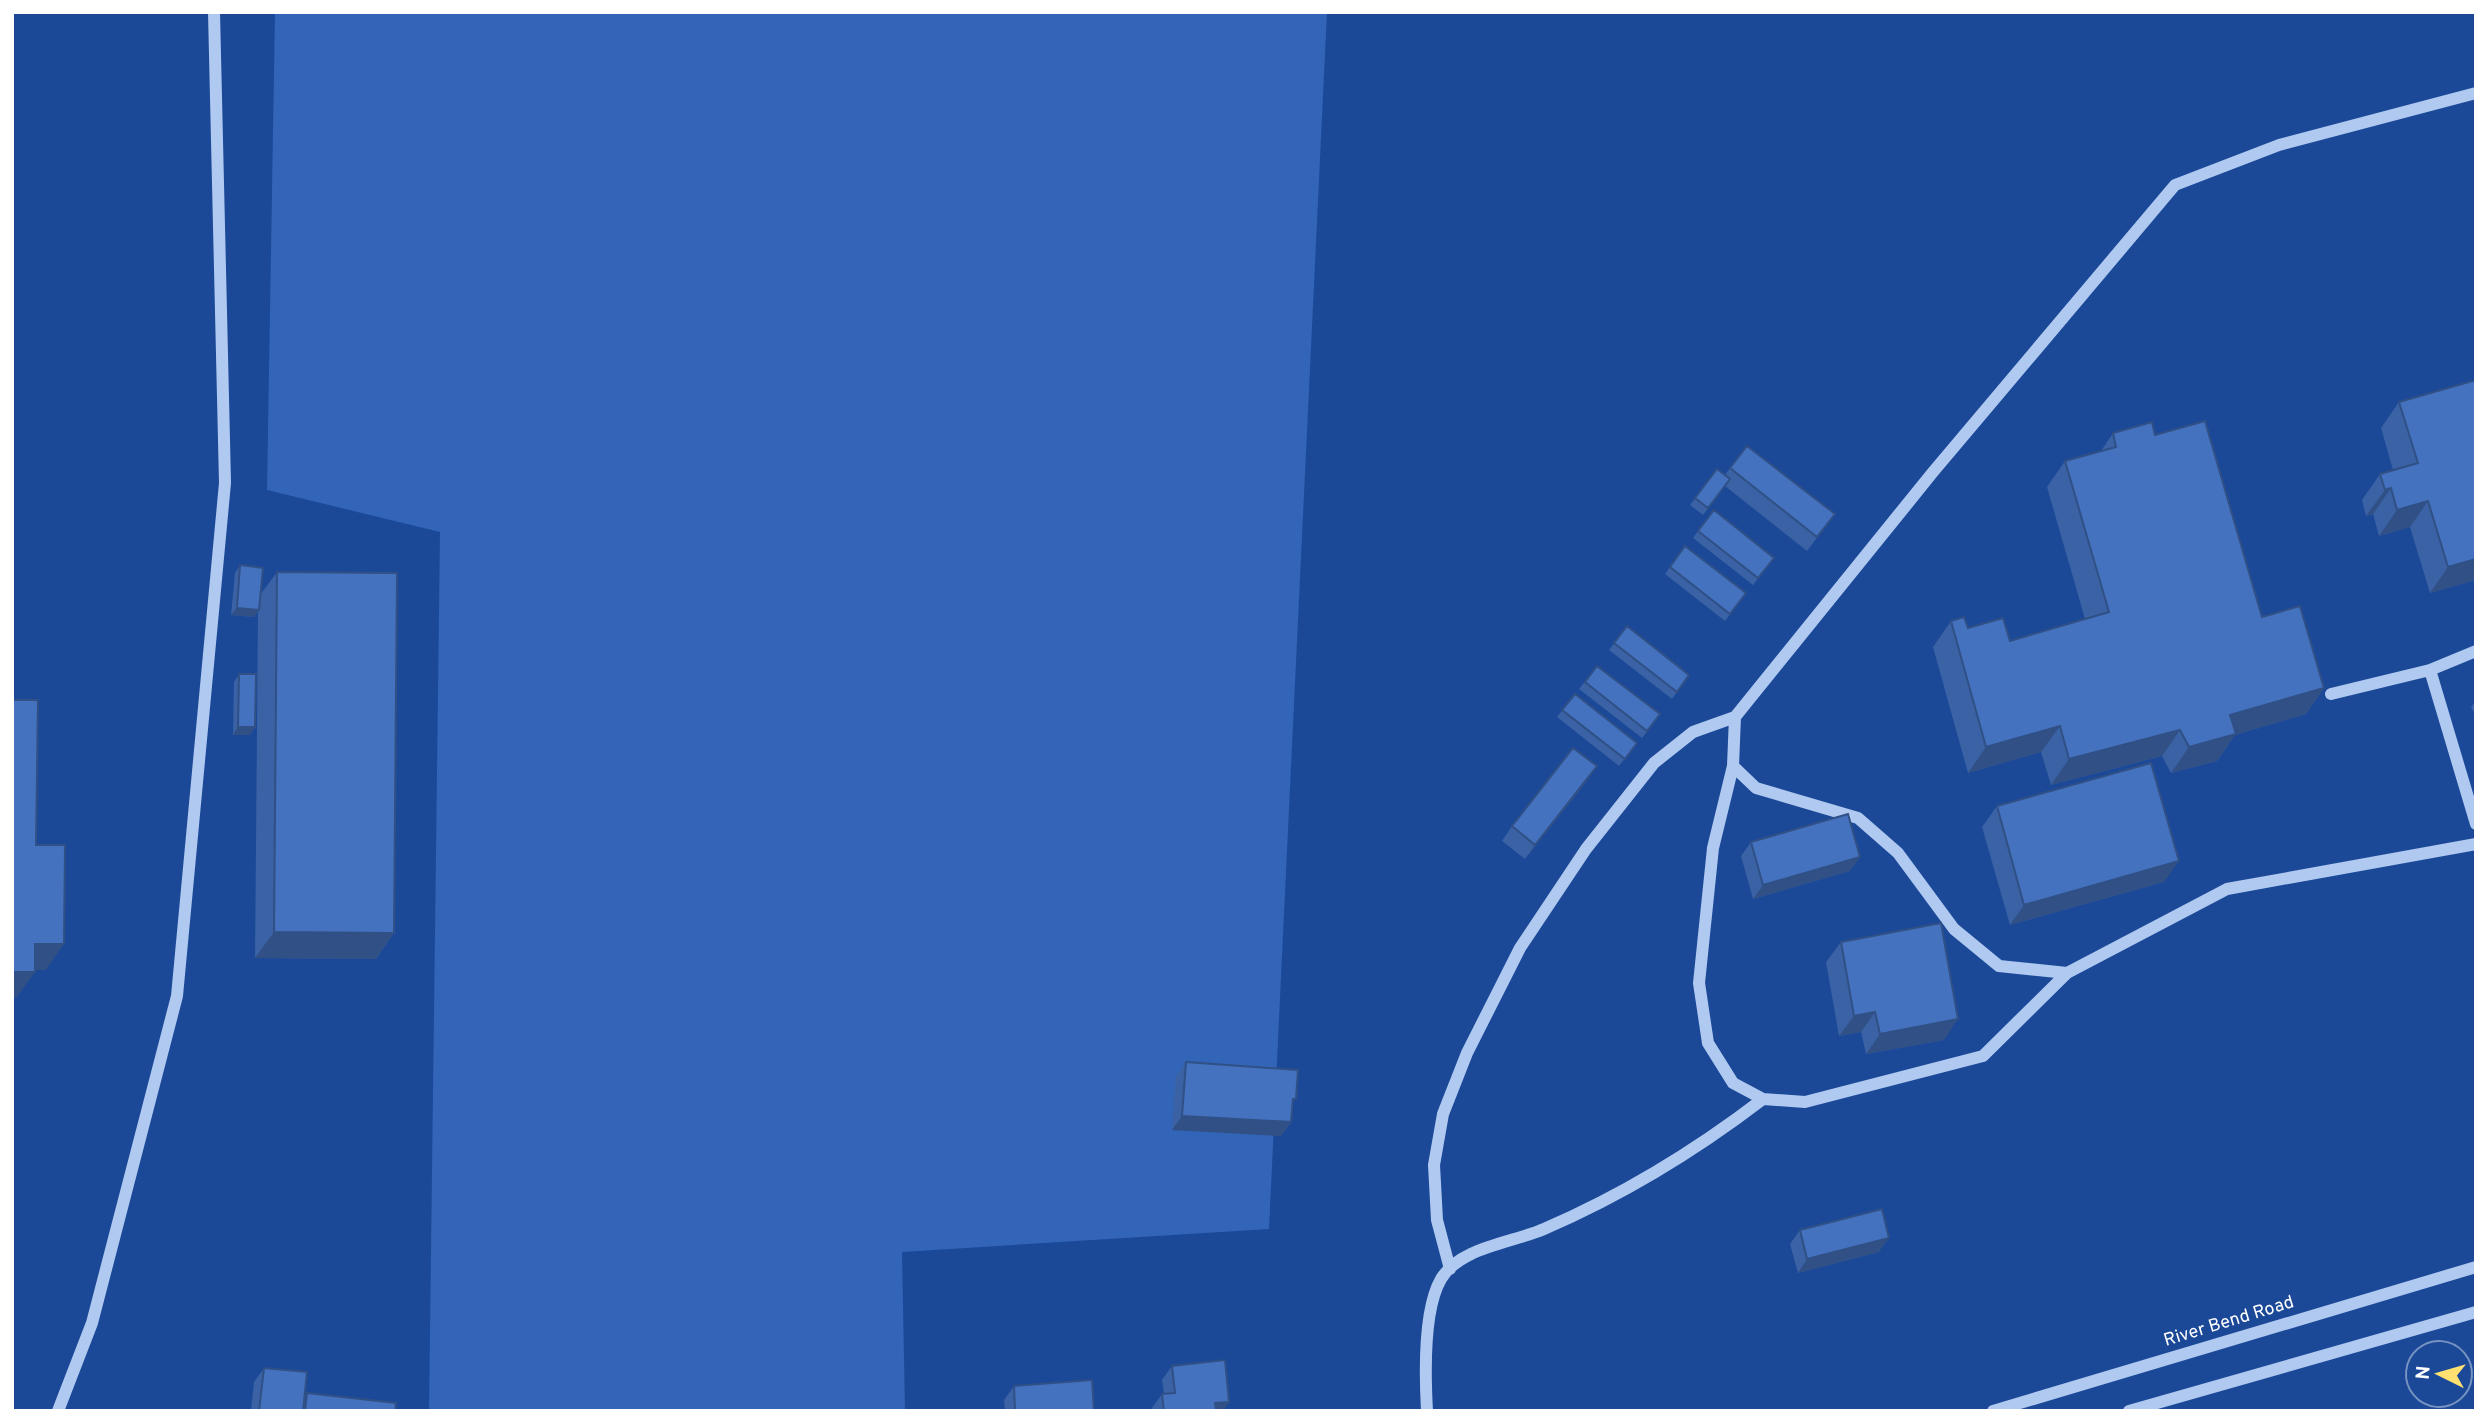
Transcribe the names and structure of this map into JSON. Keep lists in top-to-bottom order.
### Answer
{
  "streets": {
    "street": ["River Bend Road"]
  },
  "north": "left"
}
